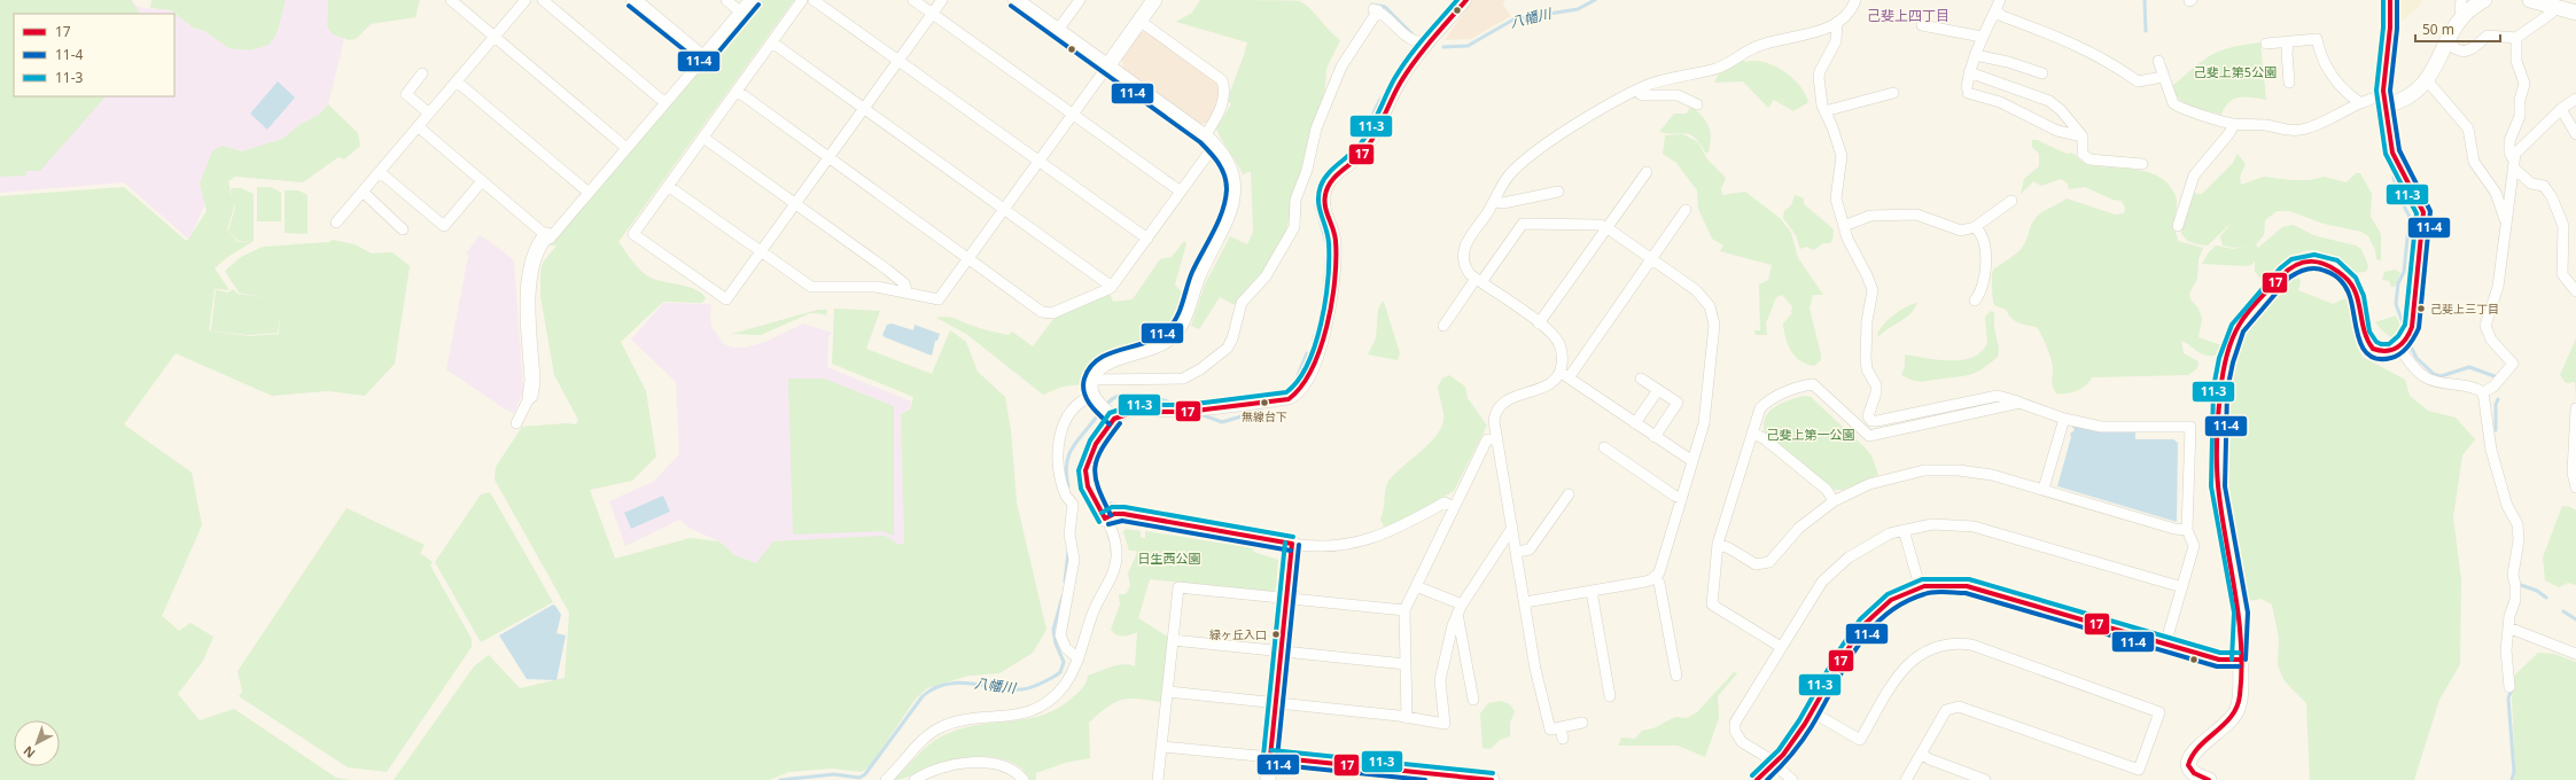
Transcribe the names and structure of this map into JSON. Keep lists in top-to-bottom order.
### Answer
{
  "districts": ["己斐上四丁目"],
  "water": ["八幡川"],
  "parks": ["己斐上第5公園", "己斐上第一公園", "日生西公園"],
  "places": ["己斐上三丁目", "無線台下", "緑ヶ丘入口"],
  "lines": ["transit line 17", "transit line 11-4", "transit line 11-3"],
  "legend": ["17", "11-4", "11-3"],
  "scale_bar": "50 m",
  "north": "bottom left"
}
